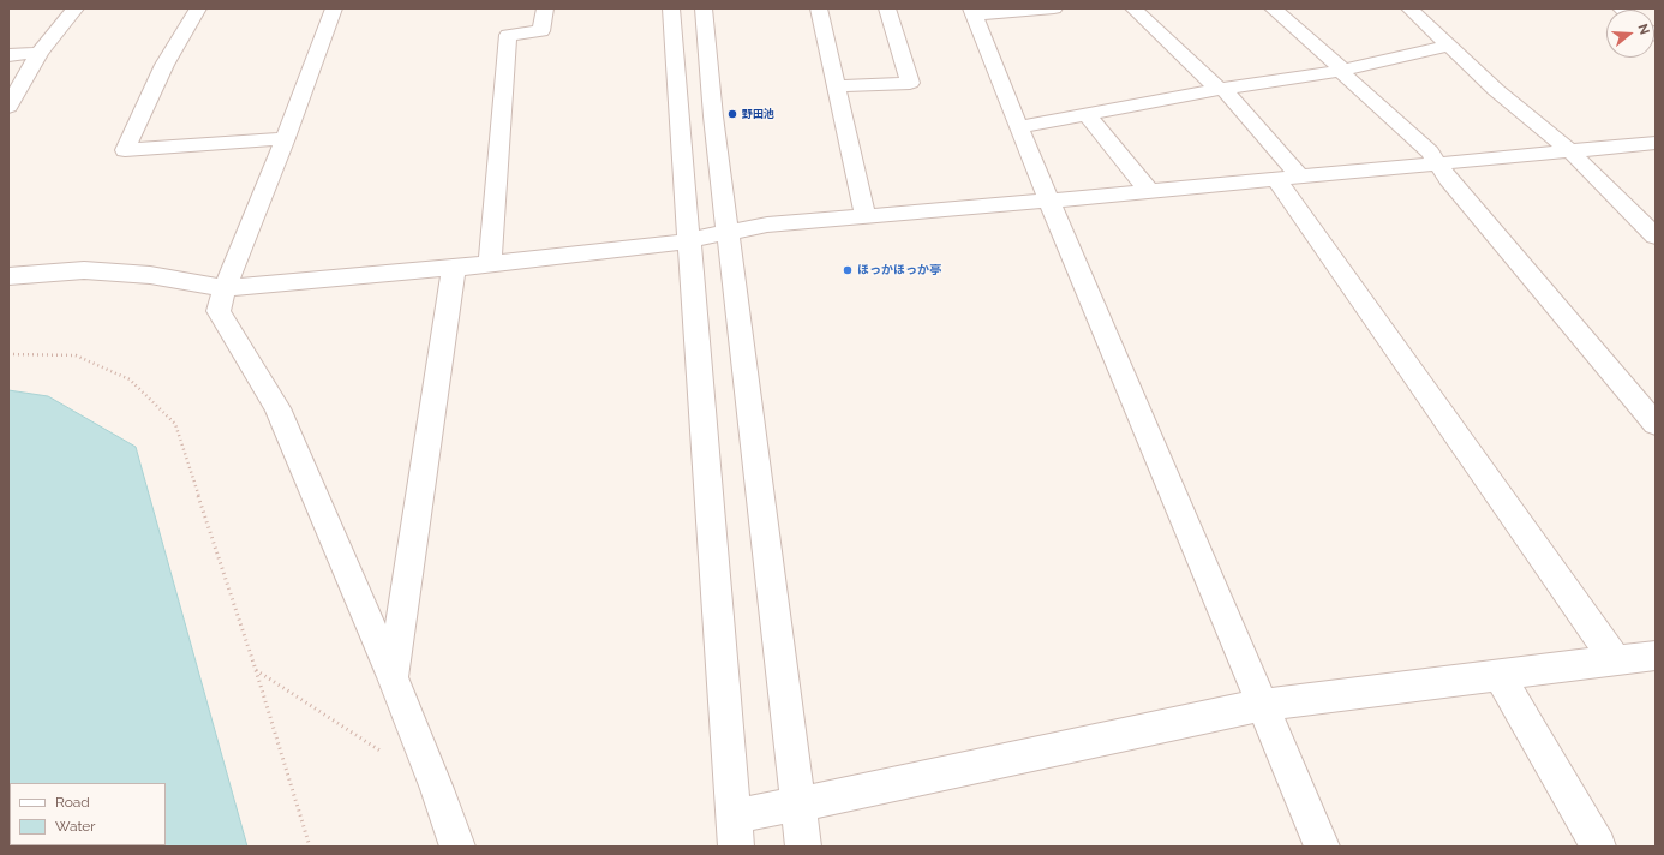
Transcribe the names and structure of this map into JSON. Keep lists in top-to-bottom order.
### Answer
{
  "places": ["野田池", "ほっかほっか亭"],
  "legend": ["Road", "Water"],
  "north": "right"
}
